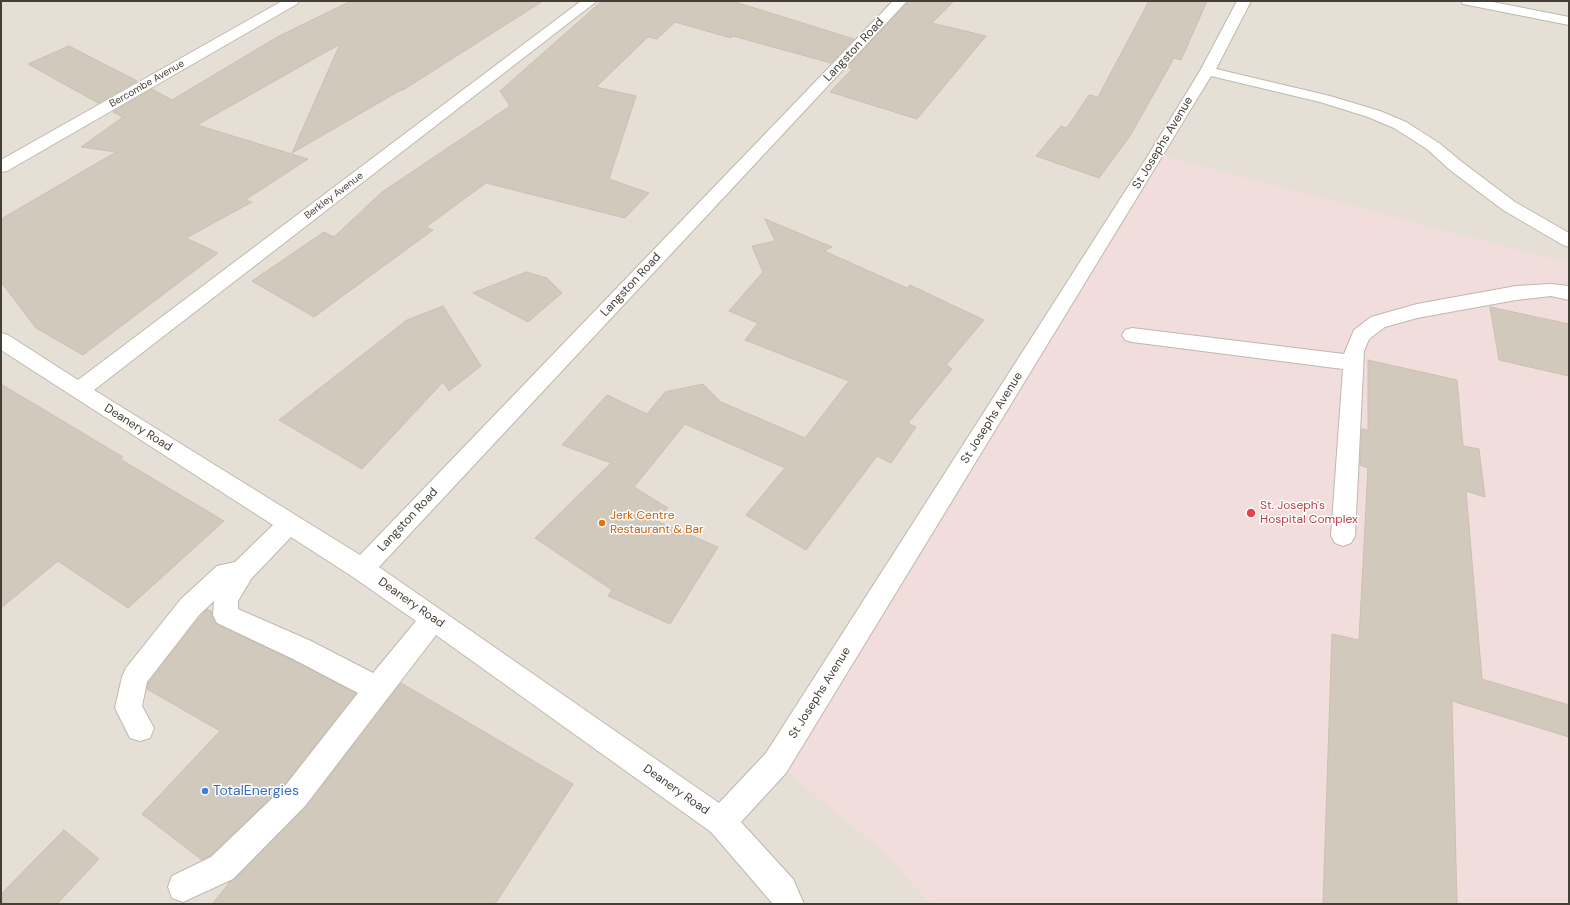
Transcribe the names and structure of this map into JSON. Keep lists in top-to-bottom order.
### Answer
{
  "streets": {
    "street": [
      "Langston Road",
      "Bercombe Avenue",
      "St Josephs Avenue",
      "Berkley Avenue",
      "Deanery Road"
    ]
  },
  "crossings": [
    ["Langston Road", "Deanery Road"],
    ["St Josephs Avenue", "Deanery Road"],
    ["Berkley Avenue", "Deanery Road"]
  ],
  "places": ["St. Joseph's Hospital Complex", "Jerk Centre Restaurant & Bar", "TotalEnergies"]
}
